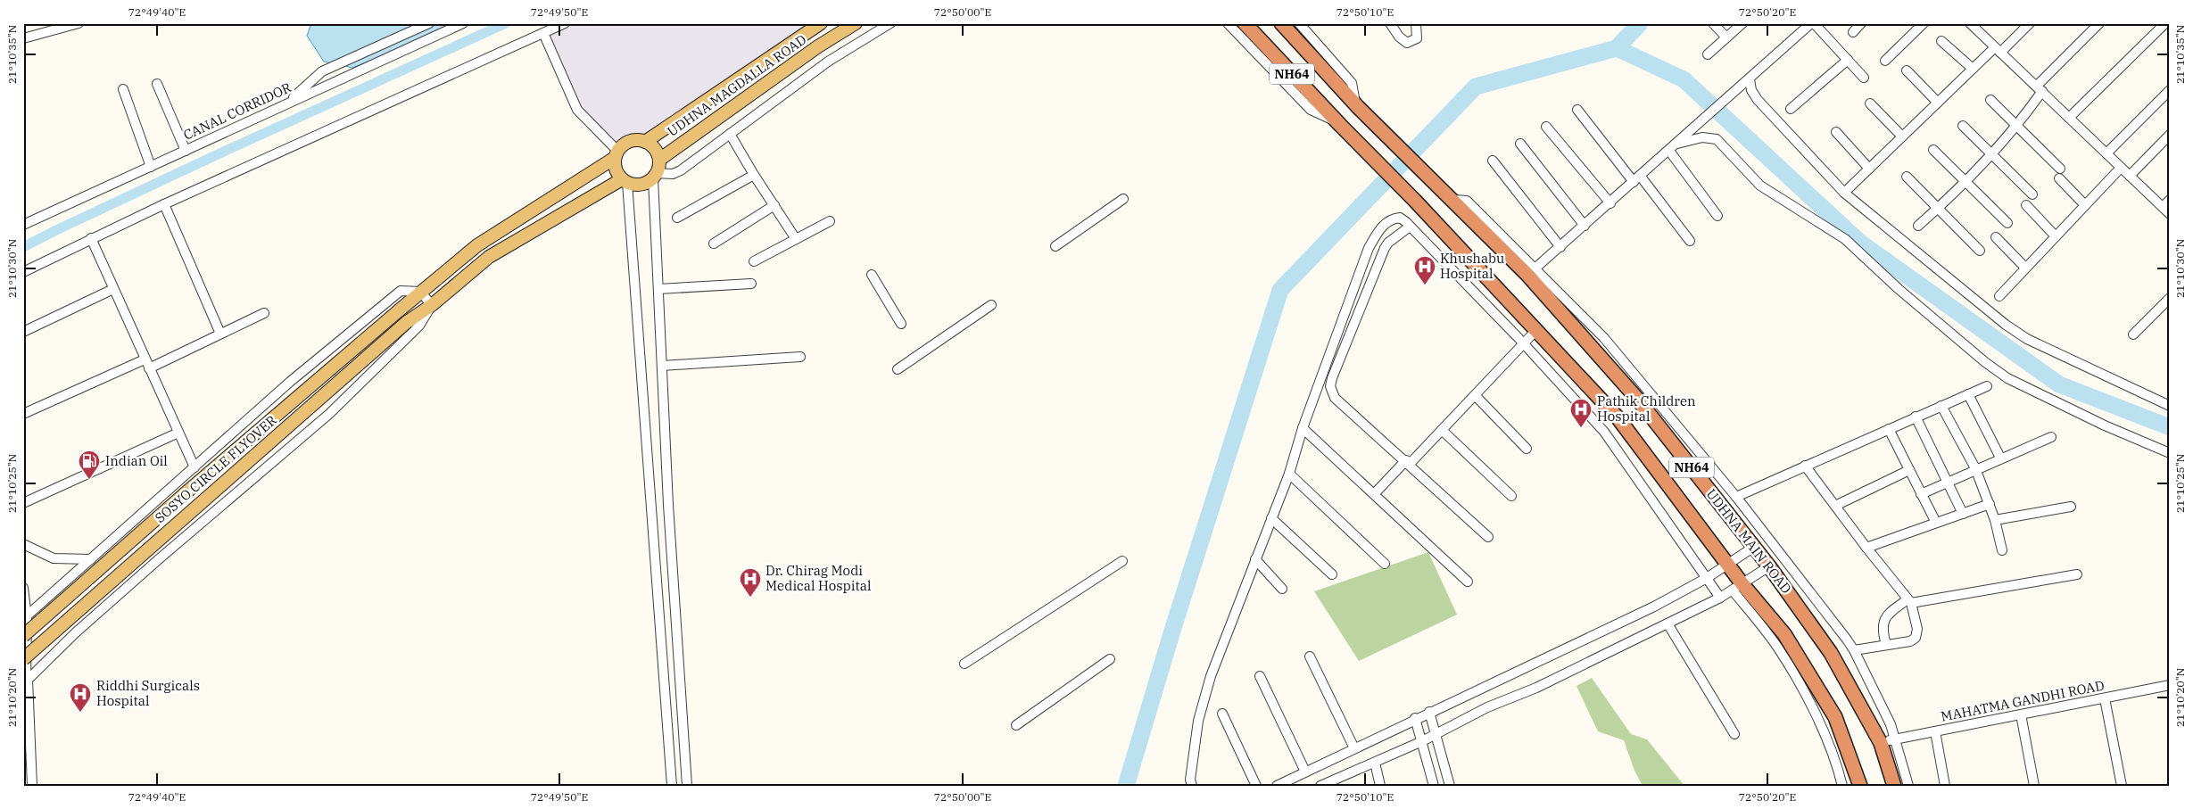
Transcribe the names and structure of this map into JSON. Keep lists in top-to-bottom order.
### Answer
{
  "streets": {
    "highway": ["NH64", "UDHNA MAIN ROAD"],
    "main road": ["UDHNA MAGDALLA ROAD", "SOSYO CIRCLE FLYOVER"],
    "street": ["CANAL CORRIDOR", "MAHATMA GANDHI ROAD"]
  },
  "crossings": [
    ["NH64", "UDHNA MAIN ROAD"],
    ["UDHNA MAGDALLA ROAD", "SOSYO CIRCLE FLYOVER"],
    ["UDHNA MAIN ROAD", "MAHATMA GANDHI ROAD"]
  ],
  "places": {
    "hospital": [
      "Khushabu Hospital",
      "Pathik Children Hospital",
      "Dr. Chirag Modi Medical Hospital",
      "Riddhi Surgicals Hospital"
    ],
    "fuel station": ["Indian Oil"]
  },
  "coordinates": [
    "72°49'40\"E",
    "72°49'50\"E",
    "72°50'00\"E",
    "72°50'10\"E",
    "72°50'20\"E",
    "21°10'35\"N",
    "21°10'30\"N",
    "21°10'25\"N",
    "21°10'20\"N"
  ]
}
